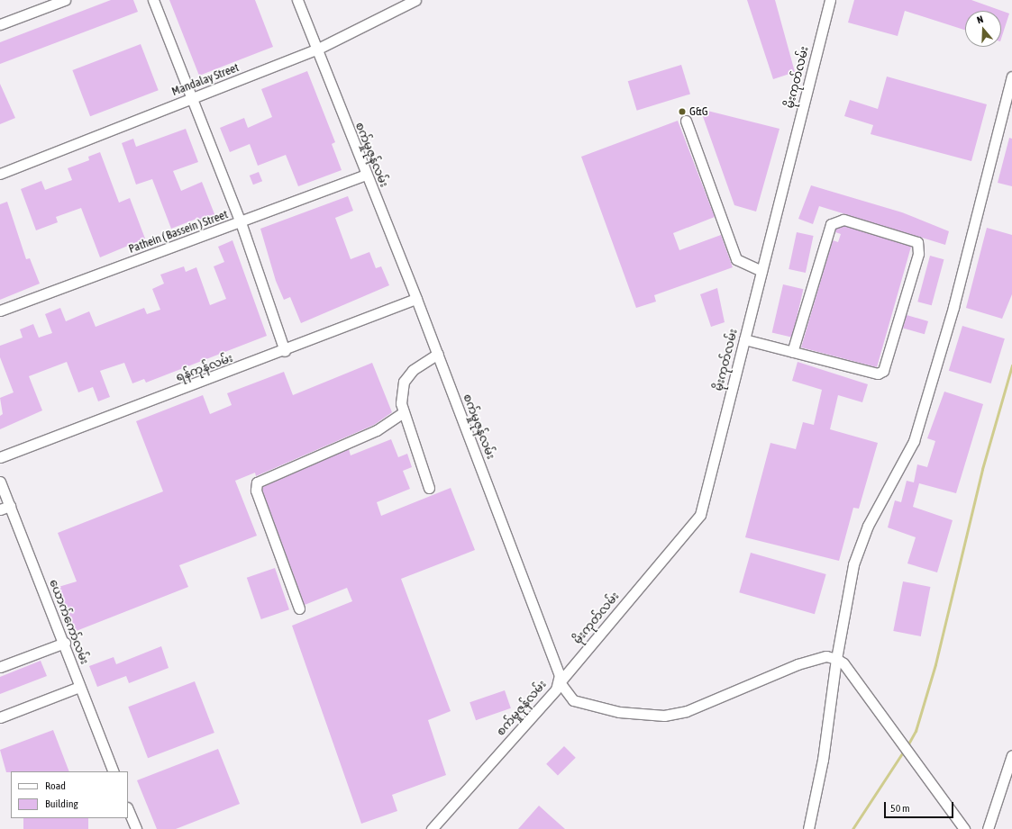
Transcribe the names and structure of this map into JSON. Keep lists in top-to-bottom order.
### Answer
{
  "streets": {
    "street": [
      "မိုးကုတ်လမ်း",
      "Mandalay Street",
      "စက်မှုဇုန်လမ်း",
      "Pathein ( Bassein ) Street",
      "ရန်ကုန်လမ်း",
      "ယောက်ကော်လမ်း"
    ]
  },
  "crossings": [
    ["မိုးကုတ်လမ်း", "စက်မှုဇုန်လမ်း"],
    ["Mandalay Street", "စက်မှုဇုန်လမ်း"],
    ["စက်မှုဇုန်လမ်း", "Pathein ( Bassein ) Street"],
    ["စက်မှုဇုန်လမ်း", "ရန်ကုန်လမ်း"]
  ],
  "places": ["G&G"],
  "legend": ["Road", "Building"],
  "scale_bar": "50 m",
  "north": "top"
}
